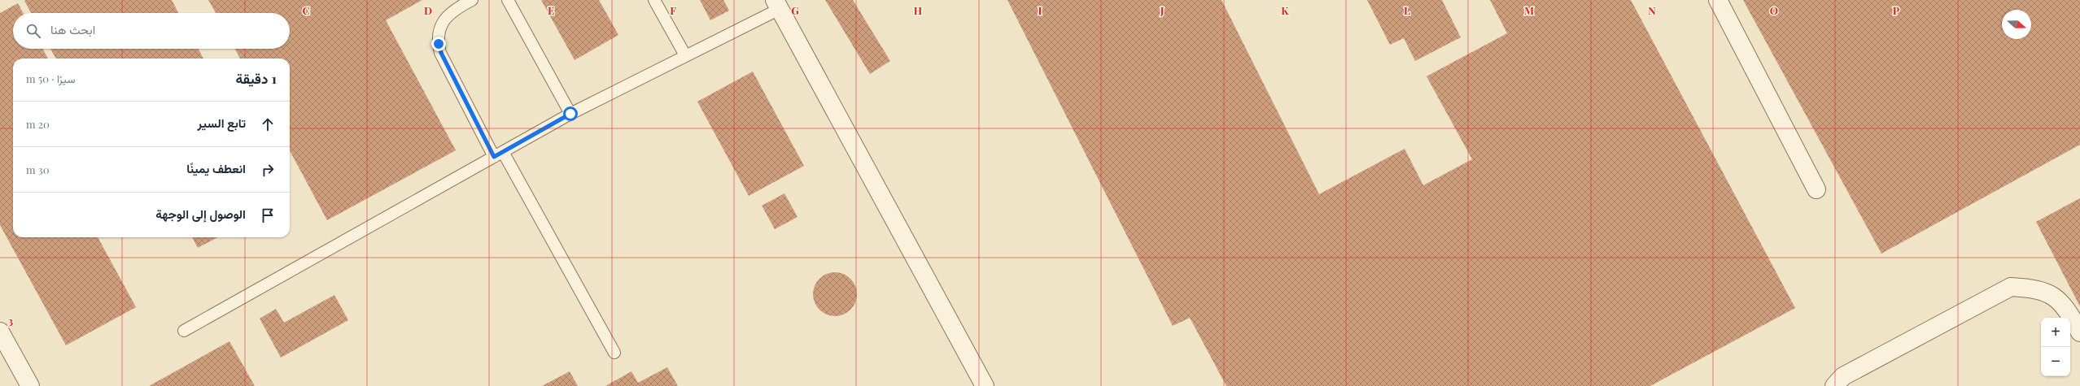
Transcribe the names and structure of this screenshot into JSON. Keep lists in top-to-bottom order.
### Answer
{
  "north": "right",
  "page": {
    "search": "ابحث هنا",
    "heading": ["1 دقيقة", "سيرًا · 50 m"],
    "list": [
      ["تابع السير", "20 m"],
      ["انعطف يمينًا", "30 m"],
      "الوصول إلى الوجهة"
    ],
    "map_buttons": ["+", "−"]
  },
  "grid": {
    "columns": [
      "C",
      "D",
      "E",
      "F",
      "G",
      "H",
      "I",
      "J",
      "K",
      "L",
      "M",
      "N",
      "O",
      "P"
    ],
    "rows": ["3"]
  }
}
